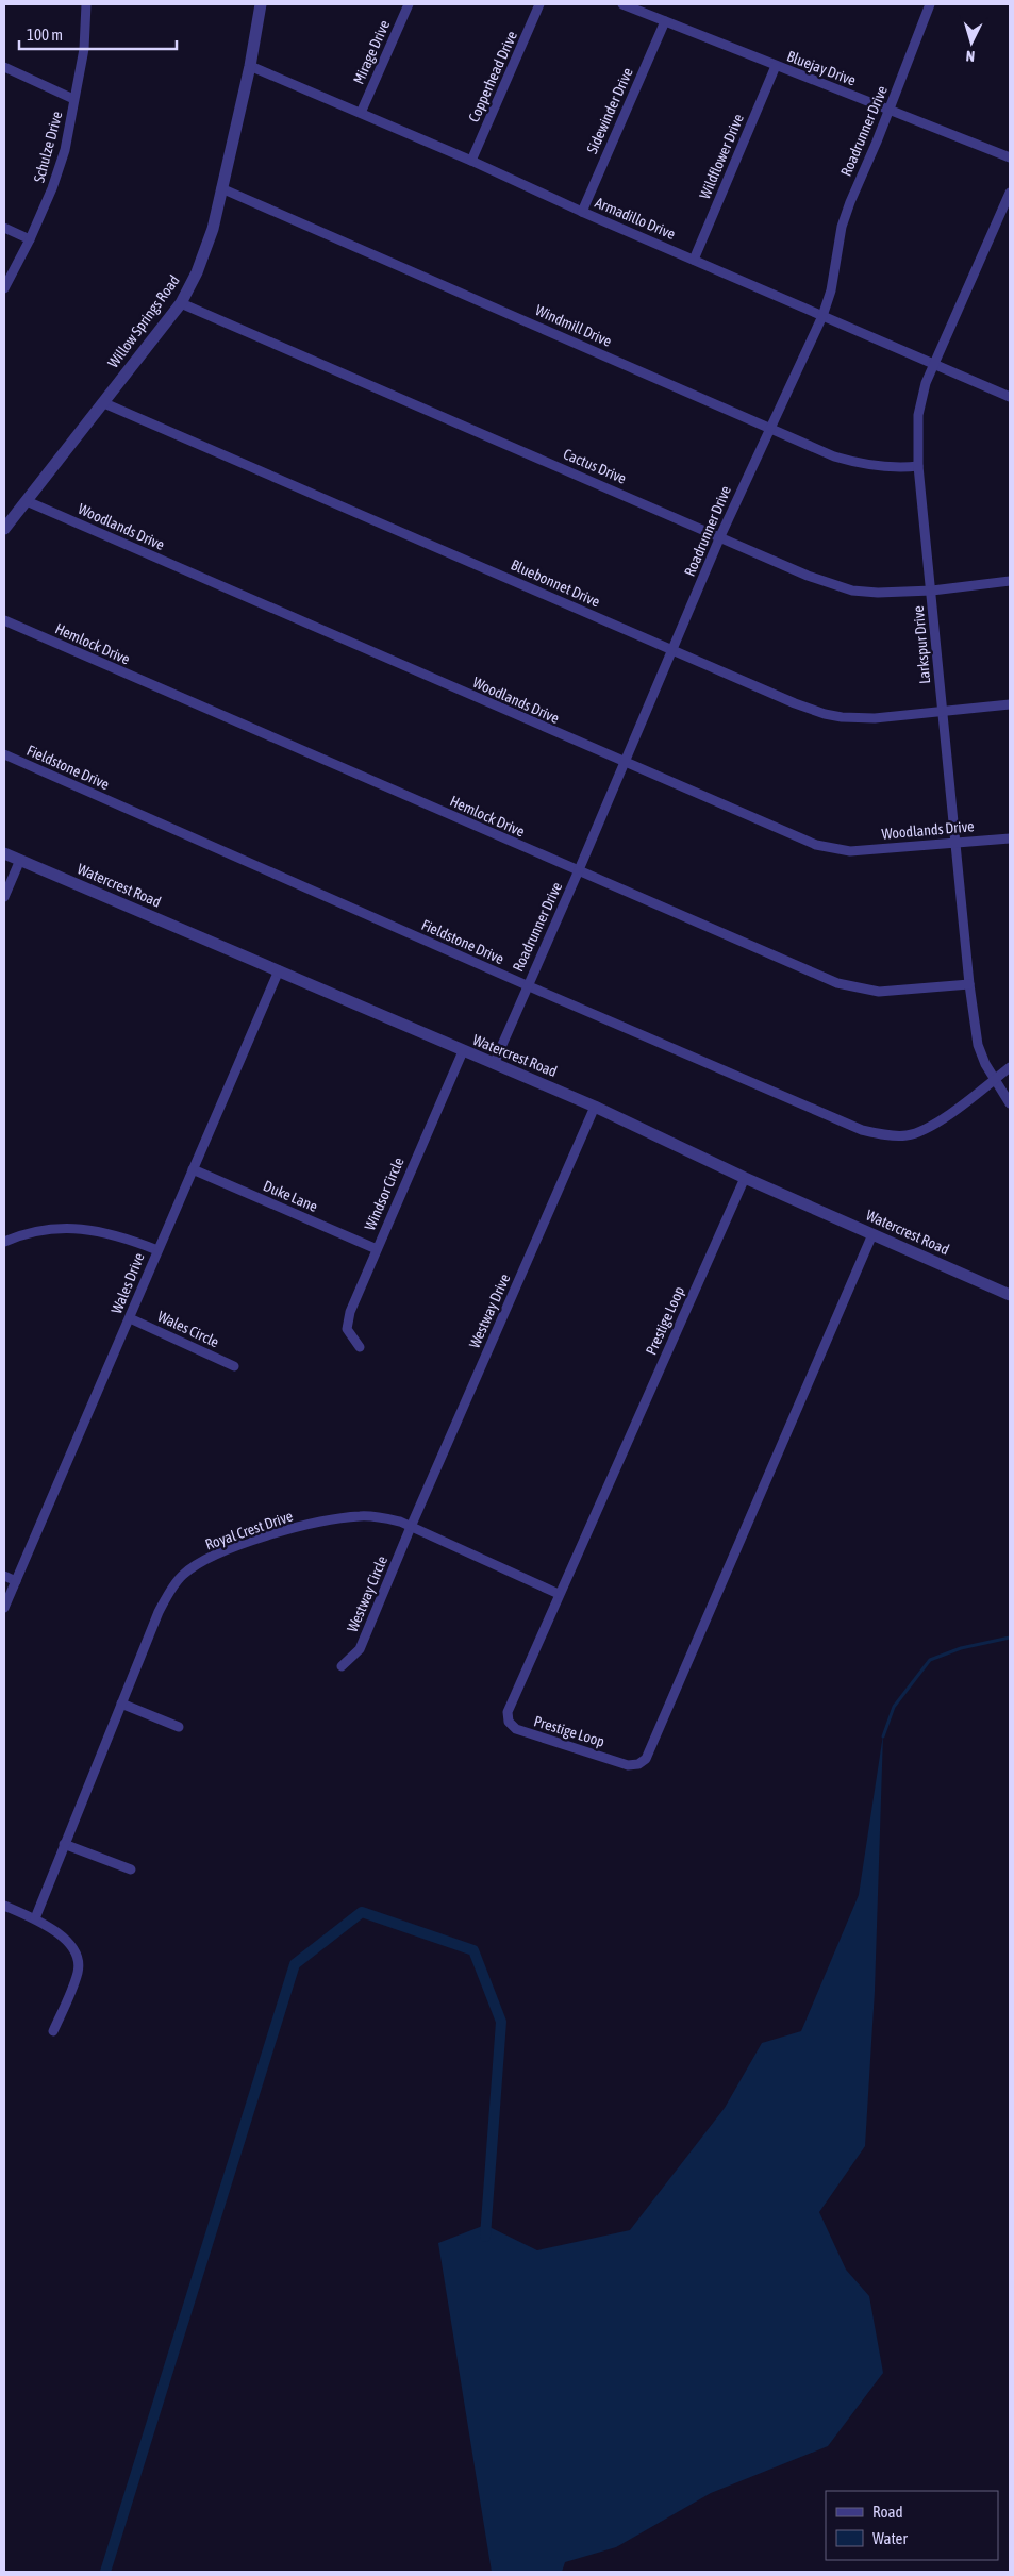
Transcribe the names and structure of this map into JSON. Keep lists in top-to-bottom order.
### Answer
{
  "streets": {
    "street": [
      "Mirage Drive",
      "Bluejay Drive",
      "Copperhead Drive",
      "Sidewinder Drive",
      "Roadrunner Drive",
      "Schulze Drive",
      "Wildflower Drive",
      "Armadillo Drive",
      "Willow Springs Road",
      "Windmill Drive",
      "Cactus Drive",
      "Woodlands Drive",
      "Bluebonnet Drive",
      "Hemlock Drive",
      "Larkspur Drive",
      "Fieldstone Drive",
      "Watercrest Road",
      "Windsor Circle",
      "Duke Lane",
      "Wales Drive",
      "Westway Drive",
      "Prestige Loop",
      "Wales Circle",
      "Royal Crest Drive",
      "Westway Circle"
    ]
  },
  "crossings": [
    ["Mirage Drive", "Armadillo Drive"],
    ["Bluejay Drive", "Sidewinder Drive"],
    ["Bluejay Drive", "Roadrunner Drive"],
    ["Bluejay Drive", "Wildflower Drive"],
    ["Copperhead Drive", "Armadillo Drive"],
    ["Sidewinder Drive", "Armadillo Drive"],
    ["Roadrunner Drive", "Armadillo Drive"],
    ["Roadrunner Drive", "Windmill Drive"],
    ["Roadrunner Drive", "Cactus Drive"],
    ["Roadrunner Drive", "Woodlands Drive"],
    ["Roadrunner Drive", "Bluebonnet Drive"],
    ["Roadrunner Drive", "Hemlock Drive"],
    ["Roadrunner Drive", "Fieldstone Drive"],
    ["Roadrunner Drive", "Watercrest Road"],
    ["Wildflower Drive", "Armadillo Drive"],
    ["Armadillo Drive", "Willow Springs Road"],
    ["Armadillo Drive", "Larkspur Drive"],
    ["Willow Springs Road", "Windmill Drive"],
    ["Willow Springs Road", "Cactus Drive"],
    ["Willow Springs Road", "Woodlands Drive"],
    ["Willow Springs Road", "Bluebonnet Drive"],
    ["Windmill Drive", "Larkspur Drive"],
    ["Cactus Drive", "Larkspur Drive"],
    ["Woodlands Drive", "Larkspur Drive"],
    ["Bluebonnet Drive", "Larkspur Drive"],
    ["Hemlock Drive", "Larkspur Drive"],
    ["Larkspur Drive", "Fieldstone Drive"],
    ["Watercrest Road", "Windsor Circle"],
    ["Watercrest Road", "Wales Drive"],
    ["Watercrest Road", "Westway Drive"],
    ["Watercrest Road", "Prestige Loop"],
    ["Windsor Circle", "Duke Lane"],
    ["Duke Lane", "Wales Drive"],
    ["Wales Drive", "Wales Circle"],
    ["Westway Drive", "Royal Crest Drive"],
    ["Westway Drive", "Westway Circle"],
    ["Prestige Loop", "Royal Crest Drive"],
    ["Royal Crest Drive", "Westway Circle"]
  ],
  "legend": ["Road", "Water"],
  "scale_bar": "100 m",
  "north": "bottom"
}
